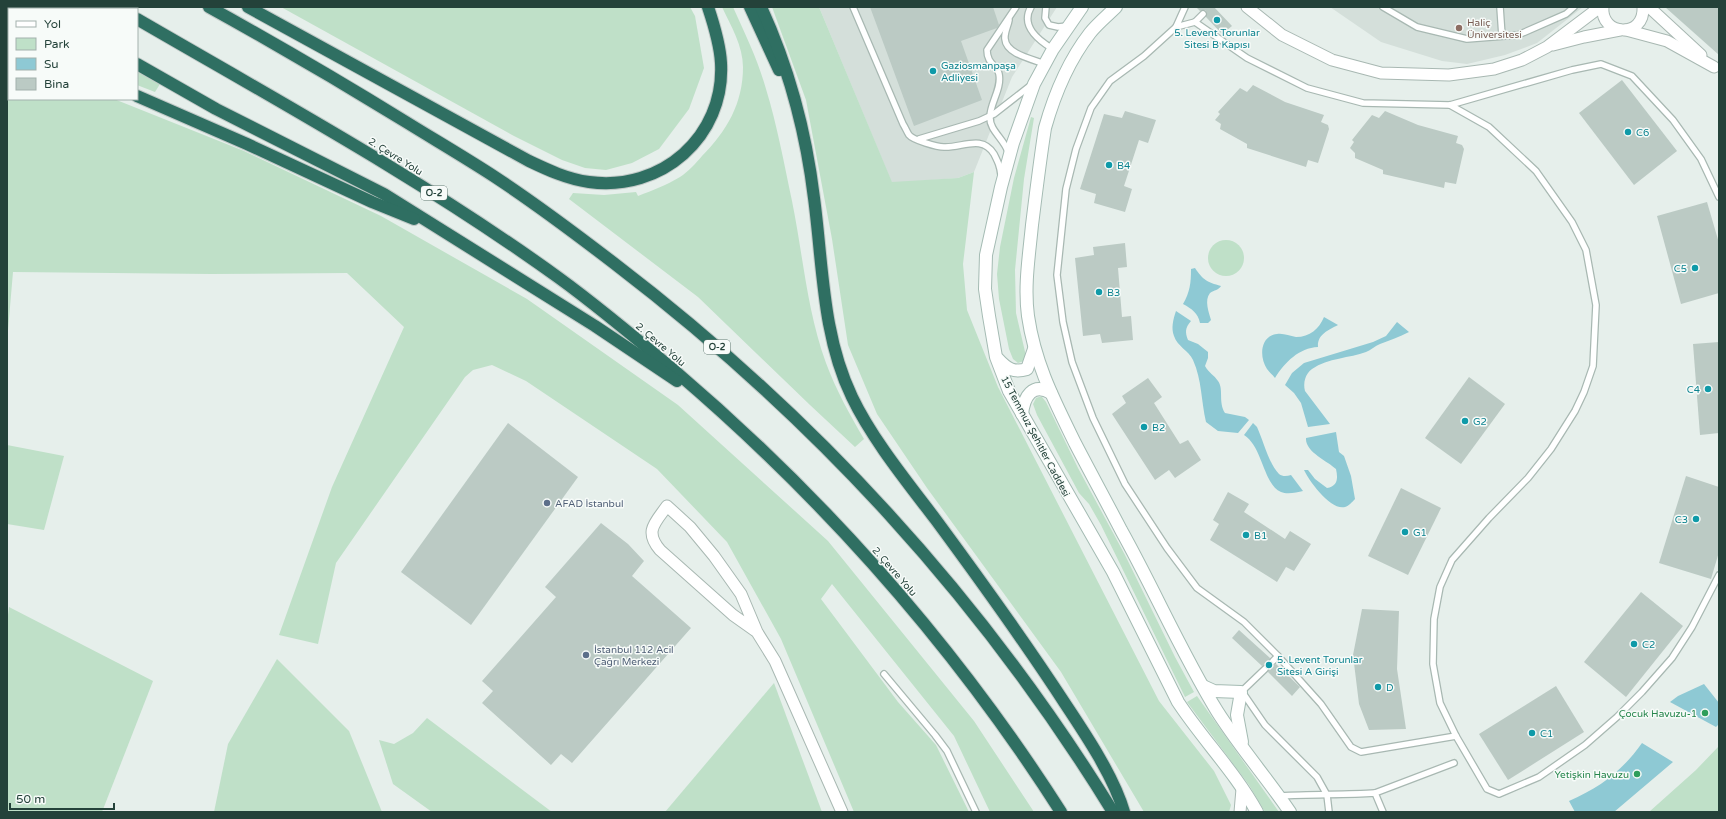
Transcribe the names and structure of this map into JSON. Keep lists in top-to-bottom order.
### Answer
{
  "streets": {
    "highway": ["2. Çevre Yolu", "O-2"],
    "main road": ["15 Temmuz Şehitler Caddesi"]
  },
  "places": [
    "5. Levent Torunlar Sitesi B Kapısı",
    "Haliç Üniversitesi",
    "Gaziosmanpaşa Adliyesi",
    "C6",
    "B4",
    "C5",
    "B3",
    "C4",
    "G2",
    "B2",
    "AFAD İstanbul",
    "C3",
    "G1",
    "B1",
    "C2",
    "İstanbul 112 Acil Çağrı Merkezi",
    "5. Levent Torunlar Sitesi A Girişi",
    "D",
    "Çocuk Havuzu-1",
    "C1",
    "Yetişkin Havuzu"
  ],
  "legend": [
    "Yol",
    "Park",
    "Su",
    "Bina"
  ],
  "scale_bar": "50 m"
}
